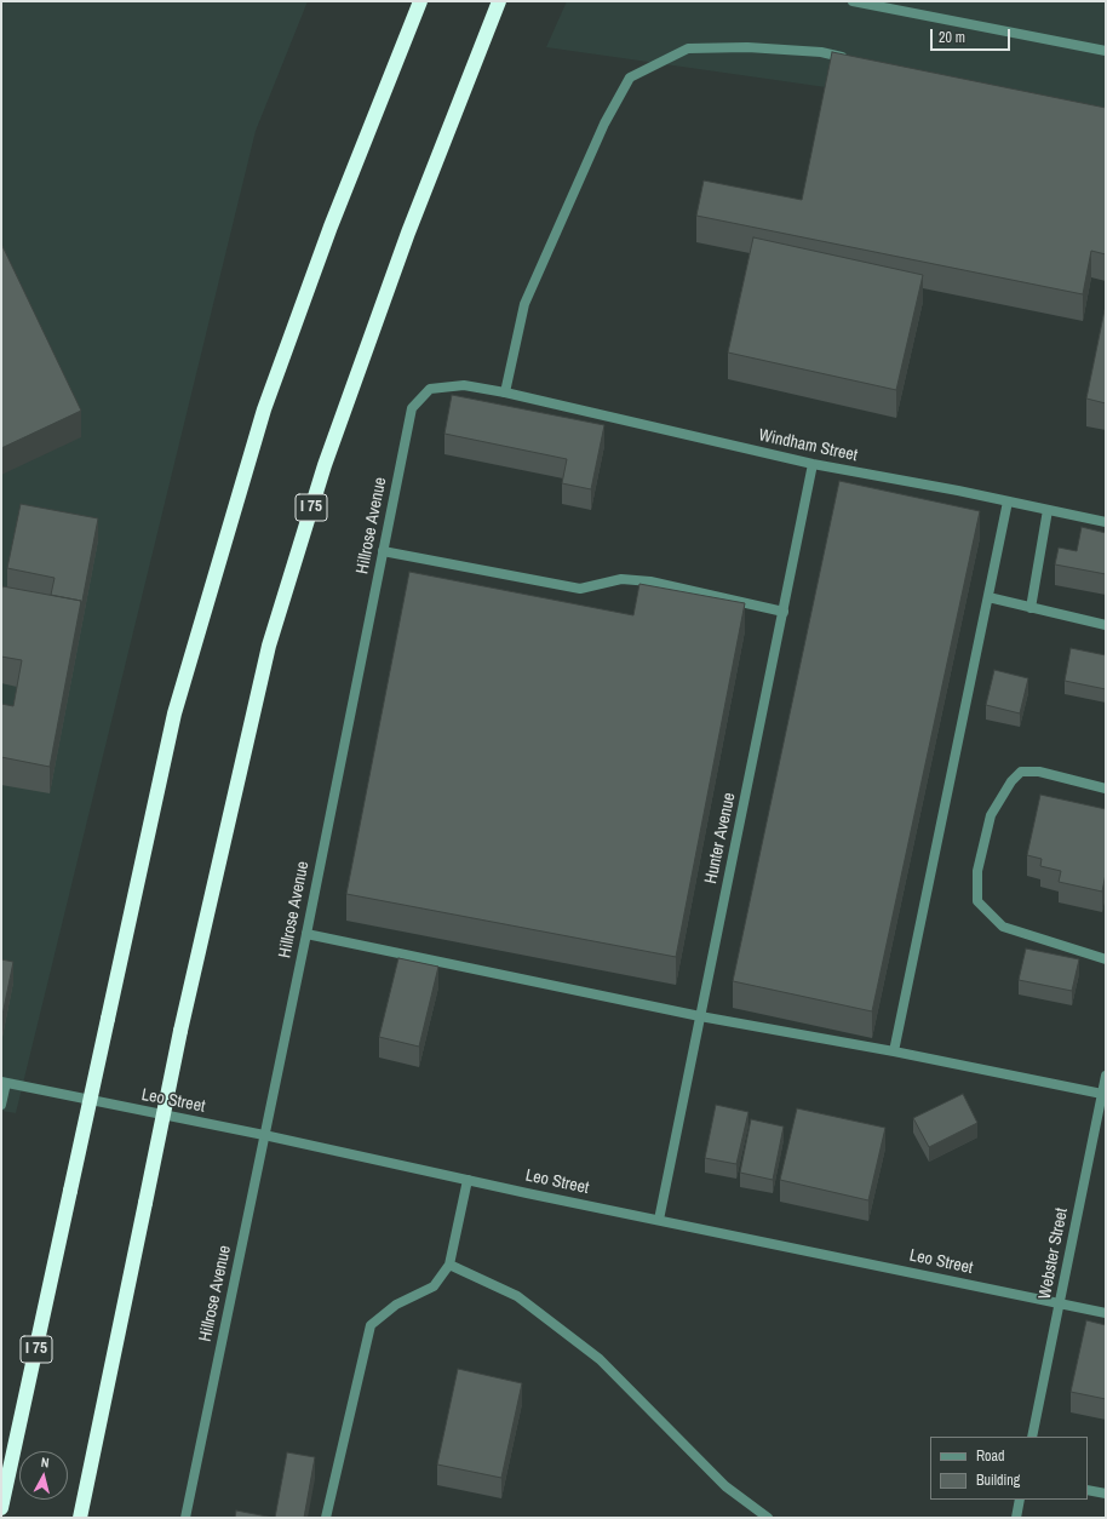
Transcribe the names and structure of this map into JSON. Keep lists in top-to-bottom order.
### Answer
{
  "streets": {
    "highway": ["I 75"],
    "street": [
      "Windham Street",
      "Hillrose Avenue",
      "Hunter Avenue",
      "Leo Street",
      "Webster Street"
    ]
  },
  "crossings": [
    ["Windham Street", "Hillrose Avenue"],
    ["Windham Street", "Hunter Avenue"],
    ["Hillrose Avenue", "Leo Street"],
    ["Hunter Avenue", "Leo Street"],
    ["Leo Street", "Webster Street"]
  ],
  "legend": ["Road", "Building"],
  "scale_bar": "20 m",
  "north": "top"
}
